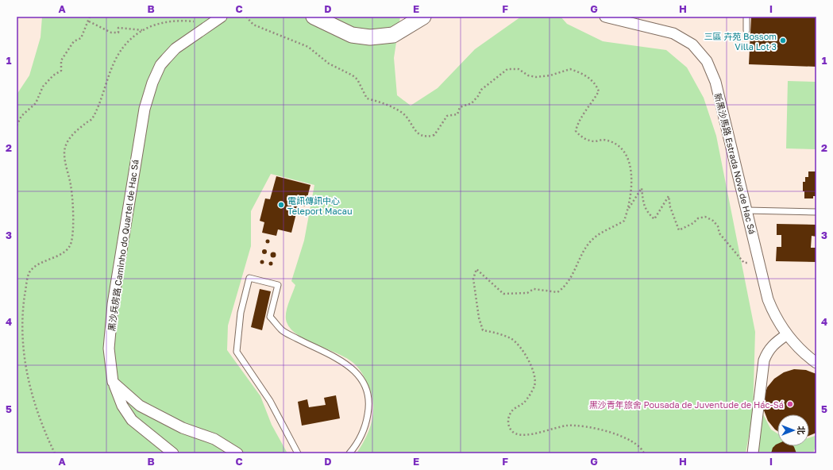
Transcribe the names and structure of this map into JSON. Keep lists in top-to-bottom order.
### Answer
{
  "streets": {
    "street": ["新黑沙馬路 Estrada Nova de Hac Sá", "黑沙兵房路 Caminho do Quartel de Hac Sá"]
  },
  "places": ["三區 卉苑 Bossom Villa Lot 3", "電訊傳訊中心 Teleport Macau", "黑沙青年旅舍 Pousada de Juventude de Hác-Sá"],
  "north": "right",
  "grid": {
    "columns": [
      "A",
      "B",
      "C",
      "D",
      "E",
      "F",
      "G",
      "H",
      "I"
    ],
    "rows": [
      "1",
      "2",
      "3",
      "4",
      "5"
    ]
  }
}
